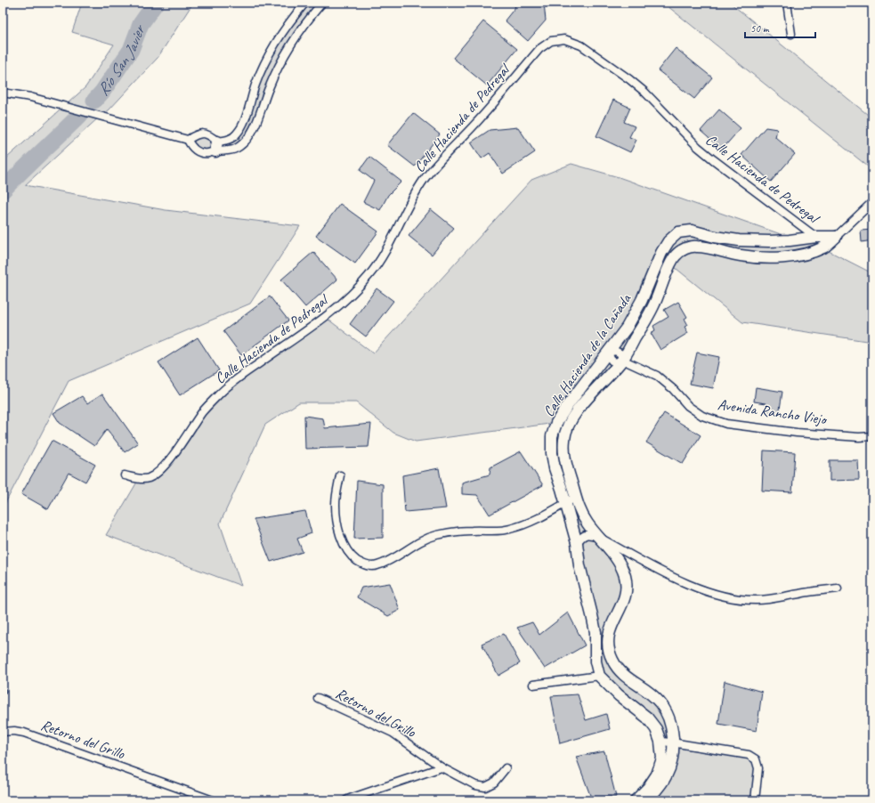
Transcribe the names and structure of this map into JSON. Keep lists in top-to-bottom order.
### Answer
{
  "streets": {
    "street": [
      "Calle Hacienda de Pedregal",
      "Calle Hacienda de la Cañada",
      "Avenida Rancho Viejo",
      "Retorno del Grillo"
    ]
  },
  "crossings": [
    ["Calle Hacienda de Pedregal", "Calle Hacienda de la Cañada"],
    ["Calle Hacienda de la Cañada", "Avenida Rancho Viejo"]
  ],
  "water": ["Río San Javier"],
  "scale_bar": "50 m"
}
